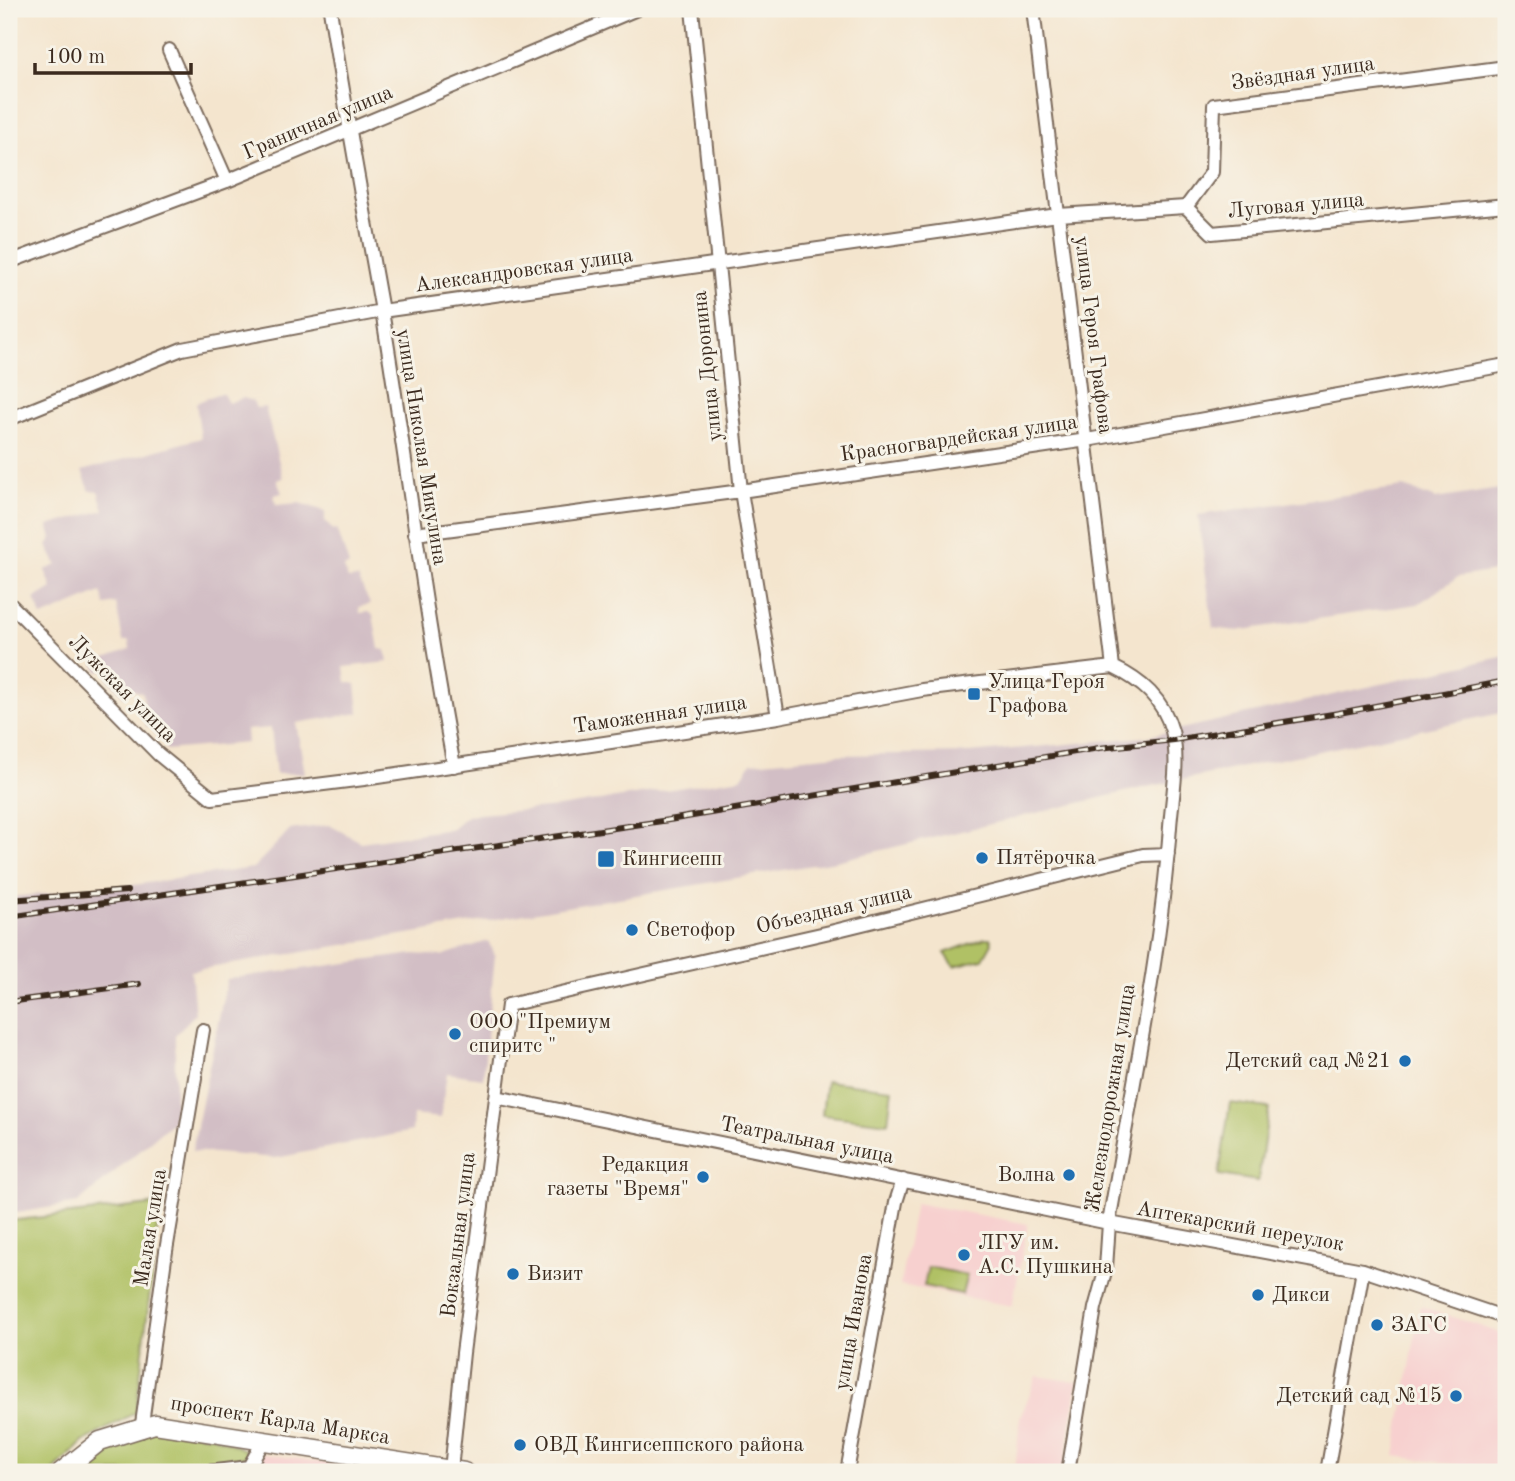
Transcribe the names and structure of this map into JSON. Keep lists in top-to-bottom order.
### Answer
{
  "streets": {
    "main road": ["проспект Карла Маркса"],
    "street": [
      "Звёздная улица",
      "Граничная улица",
      "Луговая улица",
      "Александровская улица",
      "улица Героя Графова",
      "улица Доронина",
      "Красногвардейская улица",
      "улица Николая Микулина",
      "Лужская улица",
      "Таможенная улица",
      "Объездная улица",
      "Железнодорожная улица",
      "Театральная улица",
      "Аптекарский переулок",
      "Малая улица",
      "Вокзальная улица",
      "улица Иванова"
    ]
  },
  "crossings": [
    ["Звёздная улица", "Луговая улица"],
    ["Граничная улица", "улица Николая Микулина"],
    ["Александровская улица", "улица Героя Графова"],
    ["Александровская улица", "улица Доронина"],
    ["Александровская улица", "улица Николая Микулина"],
    ["улица Героя Графова", "Красногвардейская улица"],
    ["улица Героя Графова", "Таможенная улица"],
    ["улица Героя Графова", "Железнодорожная улица"],
    ["улица Доронина", "Красногвардейская улица"],
    ["улица Доронина", "Таможенная улица"],
    ["Красногвардейская улица", "улица Николая Микулина"],
    ["улица Николая Микулина", "Таможенная улица"],
    ["Лужская улица", "Таможенная улица"],
    ["Таможенная улица", "Железнодорожная улица"],
    ["Объездная улица", "Железнодорожная улица"],
    ["Объездная улица", "Вокзальная улица"],
    ["Железнодорожная улица", "Театральная улица"],
    ["Железнодорожная улица", "Аптекарский переулок"],
    ["Театральная улица", "Аптекарский переулок"],
    ["Театральная улица", "Вокзальная улица"],
    ["Театральная улица", "улица Иванова"],
    ["Малая улица", "проспект Карла Маркса"],
    ["Вокзальная улица", "проспект Карла Маркса"]
  ],
  "places": {
    "transit": ["Улица Героя Графова", "Кингисепп"],
    "other": [
      "Пятёрочка",
      "Светофор",
      "ООО \"Премиум спиритс \"",
      "Детский сад №21",
      "Волна",
      "Редакция газеты \"Время\"",
      "ЛГУ им. А.С. Пушкина",
      "Визит",
      "Дикси",
      "ЗАГС",
      "Детский сад №15",
      "ОВД Кингисеппского района"
    ]
  },
  "scale_bar": "100 m"
}
